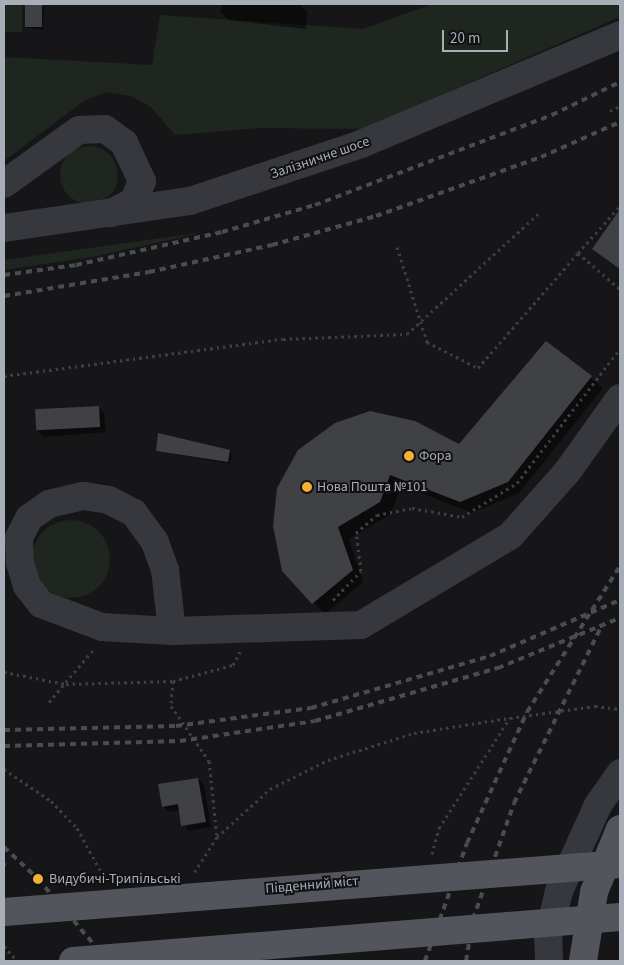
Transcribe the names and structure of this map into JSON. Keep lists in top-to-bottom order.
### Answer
{
  "streets": {
    "main road": ["Південний міст"],
    "street": ["Залізничне шосе"]
  },
  "places": ["Фора", "Нова Пошта №101", "Видубичі-Трипільські"],
  "scale_bar": "20 m"
}
